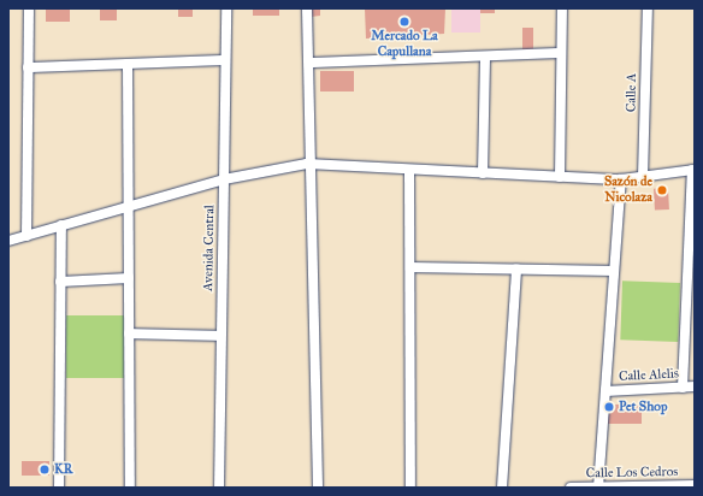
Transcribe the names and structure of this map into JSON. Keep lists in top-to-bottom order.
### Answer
{
  "streets": {
    "street": [
      "Calle A",
      "Avenida Central",
      "Calle Alelis",
      "Calle Los Cedros"
    ]
  },
  "places": [
    "Mercado La Capullana",
    "Sazón de Nicolaza",
    "Pet Shop",
    "KR"
  ]
}
